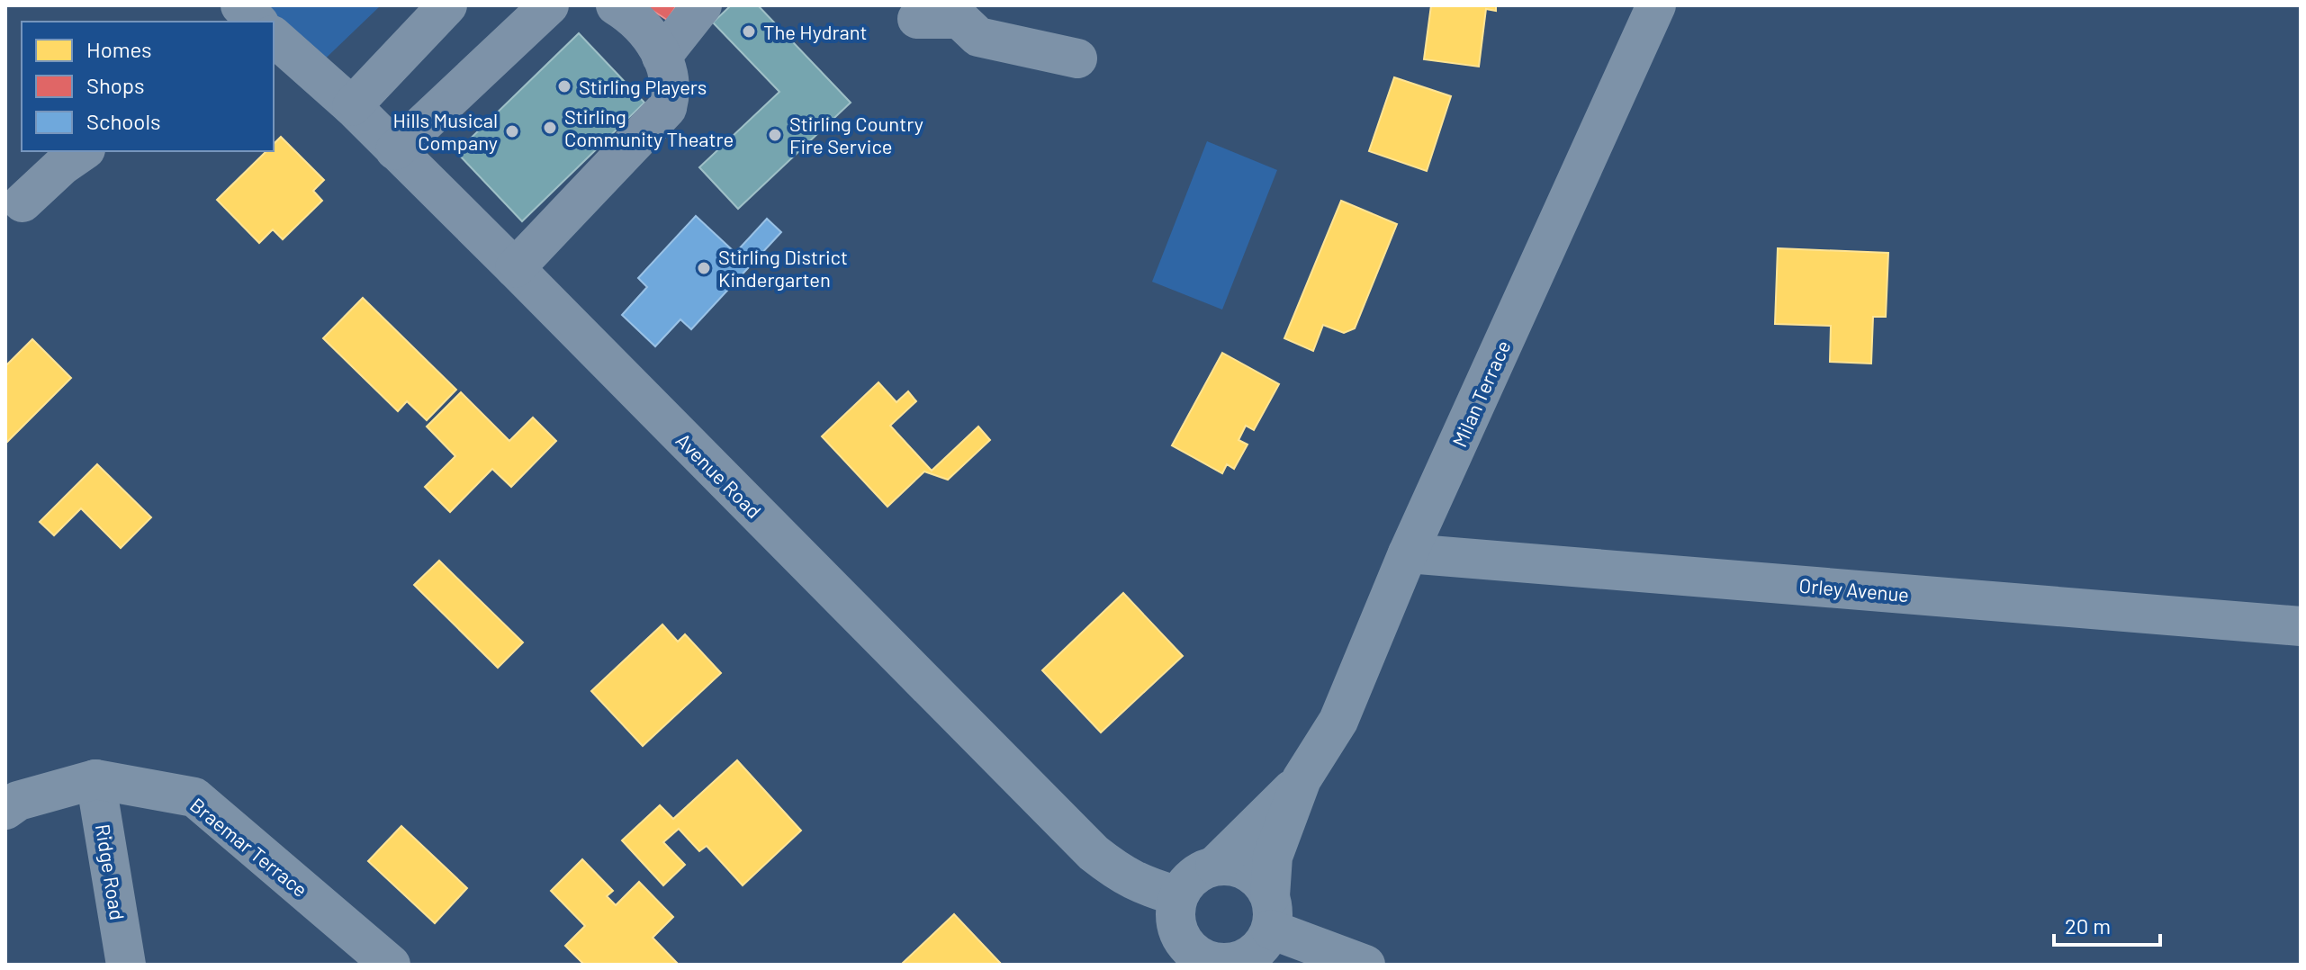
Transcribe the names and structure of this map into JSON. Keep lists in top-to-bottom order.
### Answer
{
  "streets": {
    "street": [
      "Milan Terrace",
      "Avenue Road",
      "Orley Avenue",
      "Braemar Terrace",
      "Ridge Road"
    ]
  },
  "crossings": [
    ["Milan Terrace", "Avenue Road"],
    ["Milan Terrace", "Orley Avenue"],
    ["Braemar Terrace", "Ridge Road"]
  ],
  "places": [
    "The Hydrant",
    "Stirling Players",
    "Stirling Community Theatre",
    "Hills Musical Company",
    "Stirling Country Fire Service",
    "Stirling District Kindergarten"
  ],
  "legend": ["Homes", "Shops", "Schools"],
  "scale_bar": "20 m"
}
